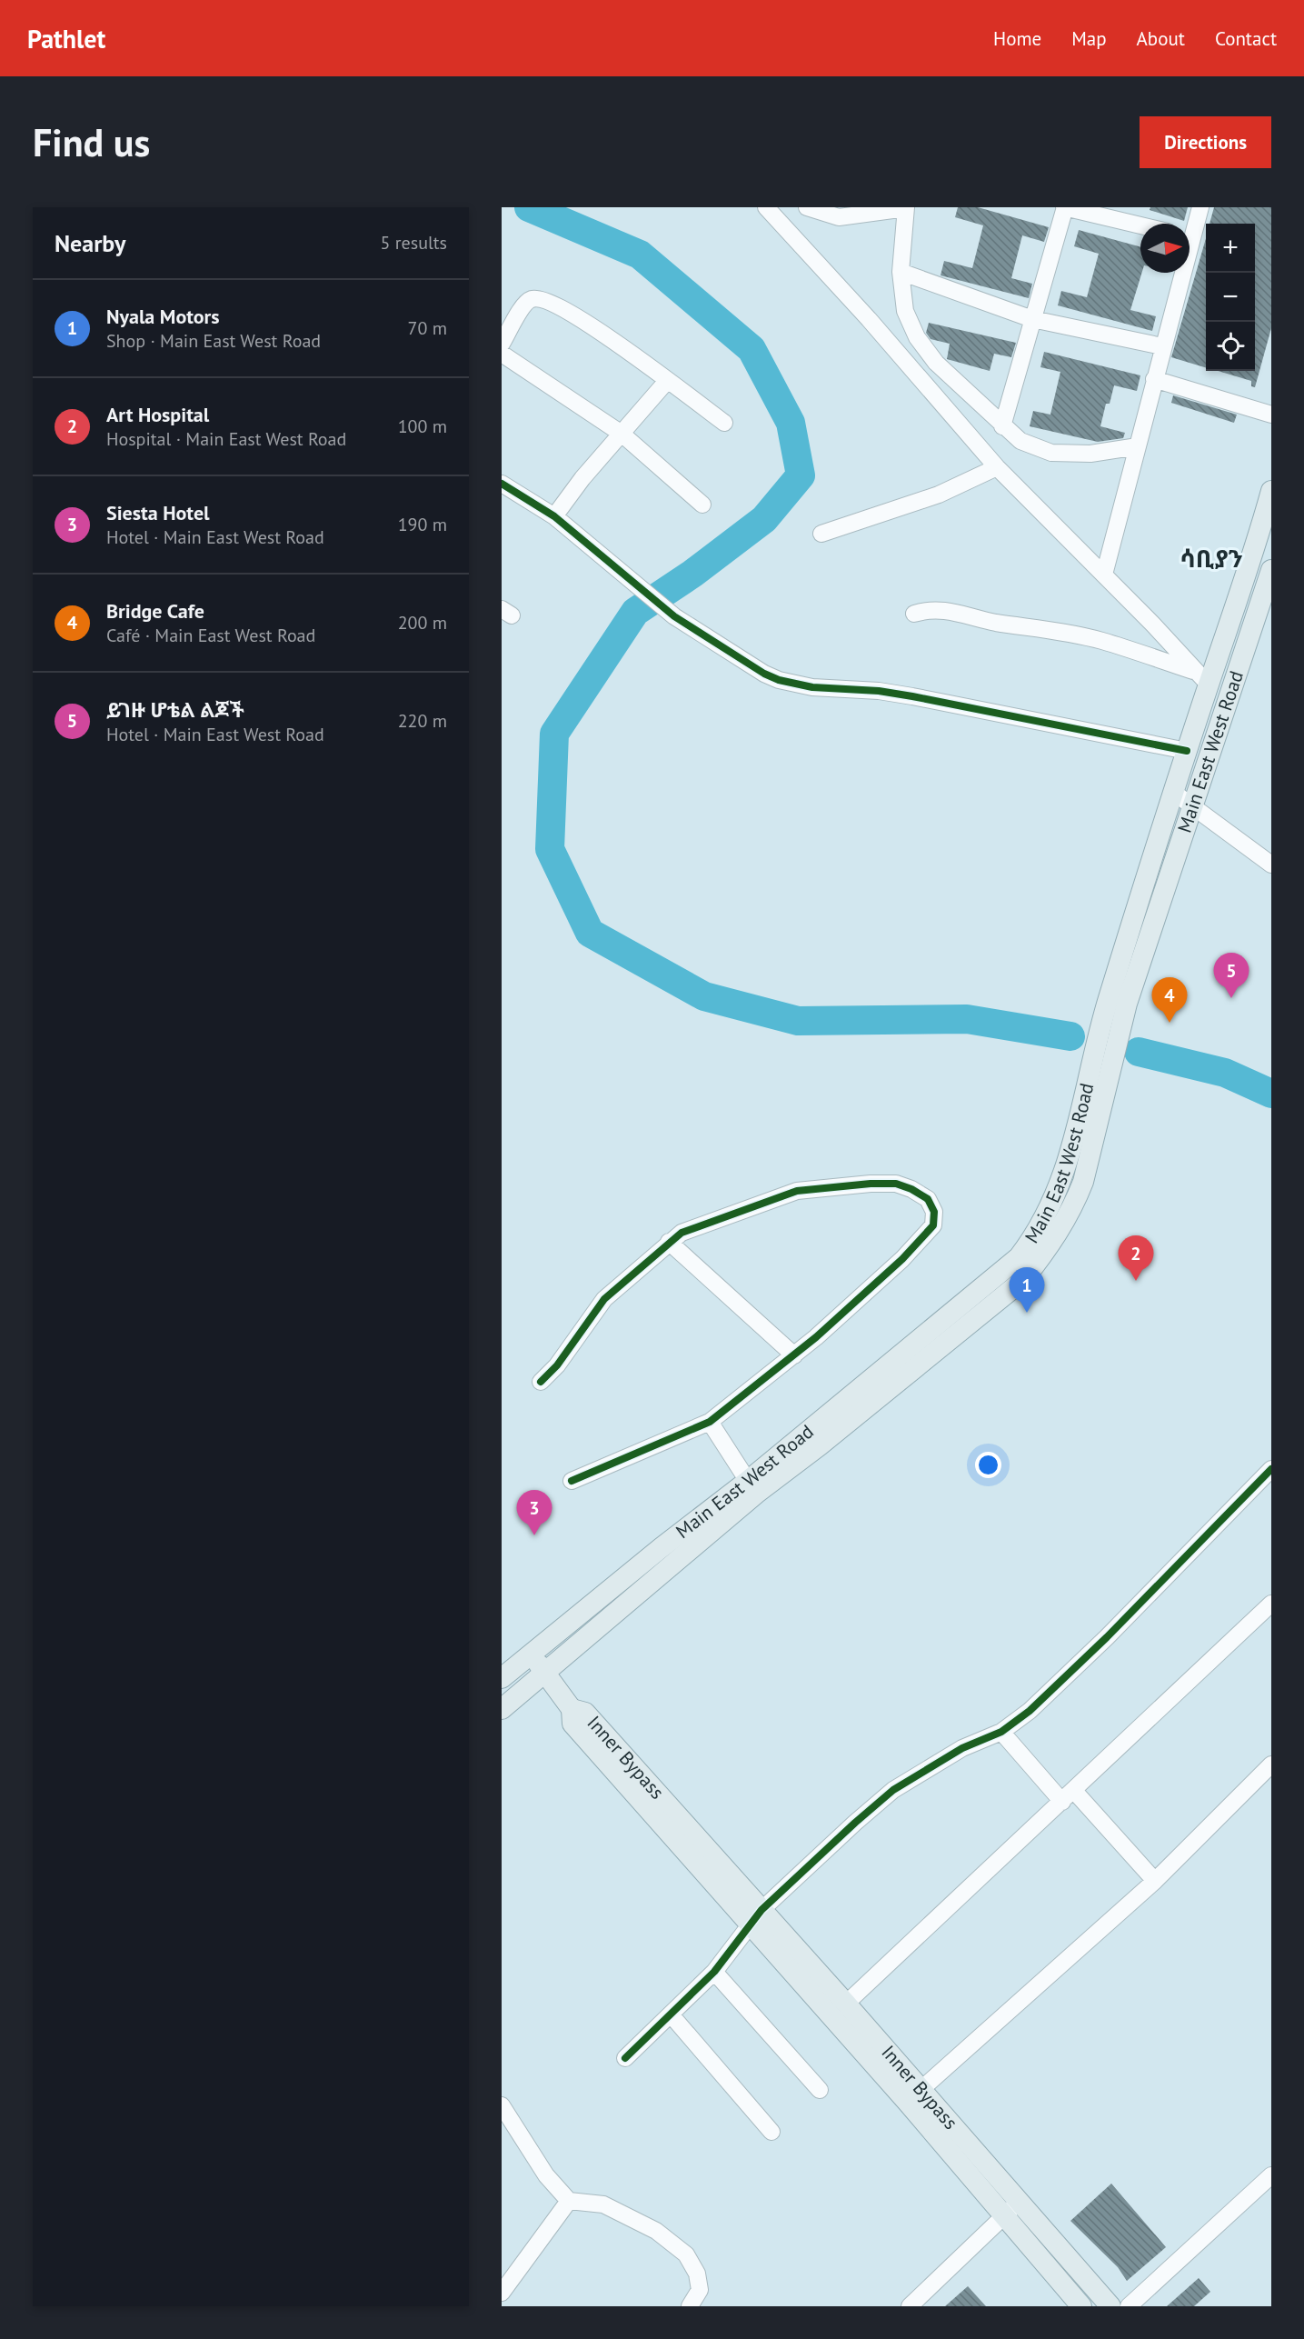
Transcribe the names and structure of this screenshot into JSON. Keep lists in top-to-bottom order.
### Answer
{
  "streets": {
    "main road": ["Main East West Road", "Inner Bypass"]
  },
  "crossings": [
    ["Main East West Road", "Inner Bypass"]
  ],
  "districts": ["ሳቢያን"],
  "north": "right",
  "page": {
    "header": "Pathlet",
    "nav": [
      "Home",
      "Map",
      "About",
      "Contact"
    ],
    "buttons": "Directions",
    "title": "Find us",
    "heading": ["Nearby", "5 results"],
    "map_buttons": ["+", "−"],
    "list": [
      {
        "mark": "1",
        "name": "Nyala Motors",
        "note": "Shop · Main East West Road",
        "value": "70 m"
      },
      {
        "mark": "2",
        "name": "Art Hospital",
        "note": "Hospital · Main East West Road",
        "value": "100 m"
      },
      {
        "mark": "3",
        "name": "Siesta Hotel",
        "note": "Hotel · Main East West Road",
        "value": "190 m"
      },
      {
        "mark": "4",
        "name": "Bridge Cafe",
        "note": "Café · Main East West Road",
        "value": "200 m"
      },
      {
        "mark": "5",
        "name": "ይገዙ ሆቴል ልጆች",
        "note": "Hotel · Main East West Road",
        "value": "220 m"
      }
    ],
    "pins": [
      "5",
      "4",
      "2",
      "1",
      "3"
    ]
  }
}
